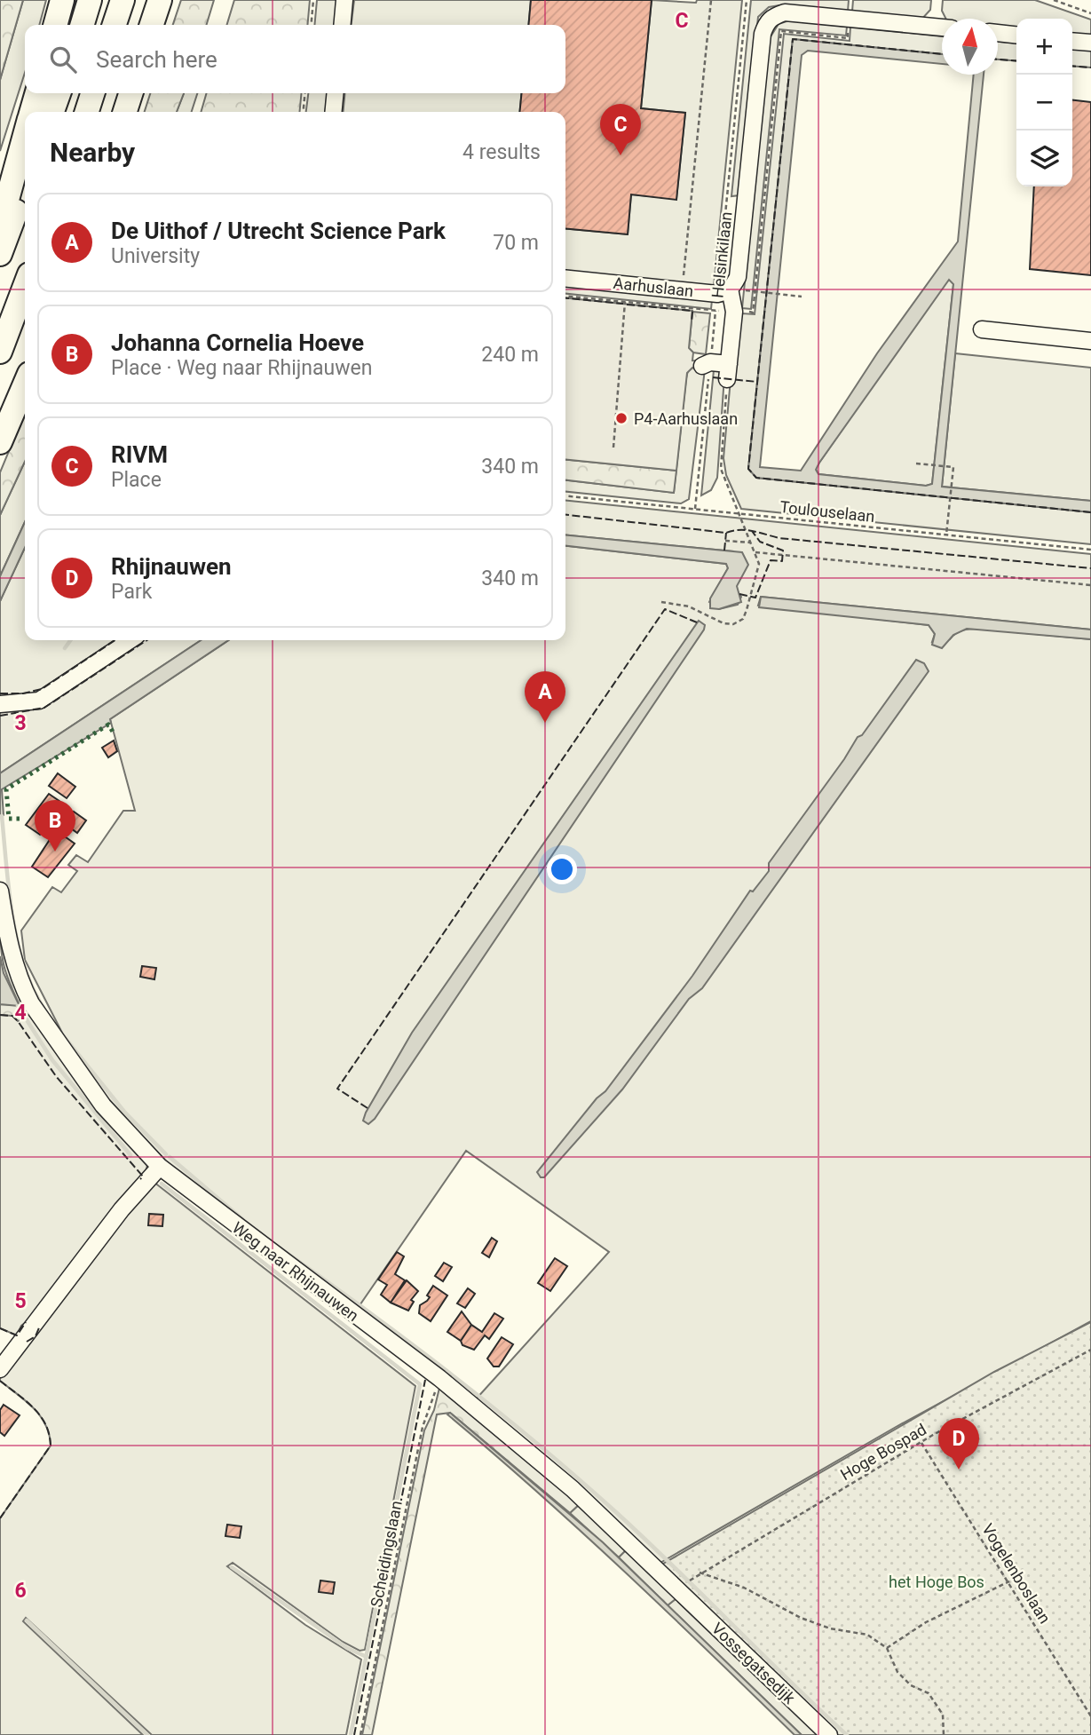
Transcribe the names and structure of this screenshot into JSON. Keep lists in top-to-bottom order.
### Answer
{
  "streets": {
    "street": [
      "Helsinkilaan",
      "Aarhuslaan",
      "Weg naar Rhijnauwen",
      "Vossegatsedijk"
    ],
    "path": [
      "Toulouselaan",
      "Hoge Bospad",
      "Scheidingslaan",
      "Vogelenboslaan"
    ]
  },
  "crossings": [
    ["Helsinkilaan", "Aarhuslaan"],
    ["Helsinkilaan", "Toulouselaan"],
    ["Weg naar Rhijnauwen", "Hoge Bospad"],
    ["Weg naar Rhijnauwen", "Scheidingslaan"],
    ["Weg naar Rhijnauwen", "Vossegatsedijk"],
    ["Hoge Bospad", "Vogelenboslaan"],
    ["Hoge Bospad", "Vossegatsedijk"]
  ],
  "parks": ["het Hoge Bos"],
  "places": ["P4-Aarhuslaan"],
  "north": "top",
  "page": {
    "map_buttons": ["+", "−"],
    "search": "Search here",
    "pins": [
      "C",
      "A",
      "B",
      "D"
    ],
    "heading": ["Nearby", "4 results"],
    "list": [
      {
        "mark": "A",
        "name": "De Uithof / Utrecht Science Park",
        "note": "University",
        "value": "70 m"
      },
      {
        "mark": "B",
        "name": "Johanna Cornelia Hoeve",
        "note": "Place · Weg naar Rhijnauwen",
        "value": "240 m"
      },
      {
        "mark": "C",
        "name": "RIVM",
        "note": "Place",
        "value": "340 m"
      },
      {
        "mark": "D",
        "name": "Rhijnauwen",
        "note": "Park",
        "value": "340 m"
      }
    ]
  },
  "grid": {
    "columns": ["C"],
    "rows": [
      "3",
      "4",
      "5",
      "6"
    ]
  }
}
